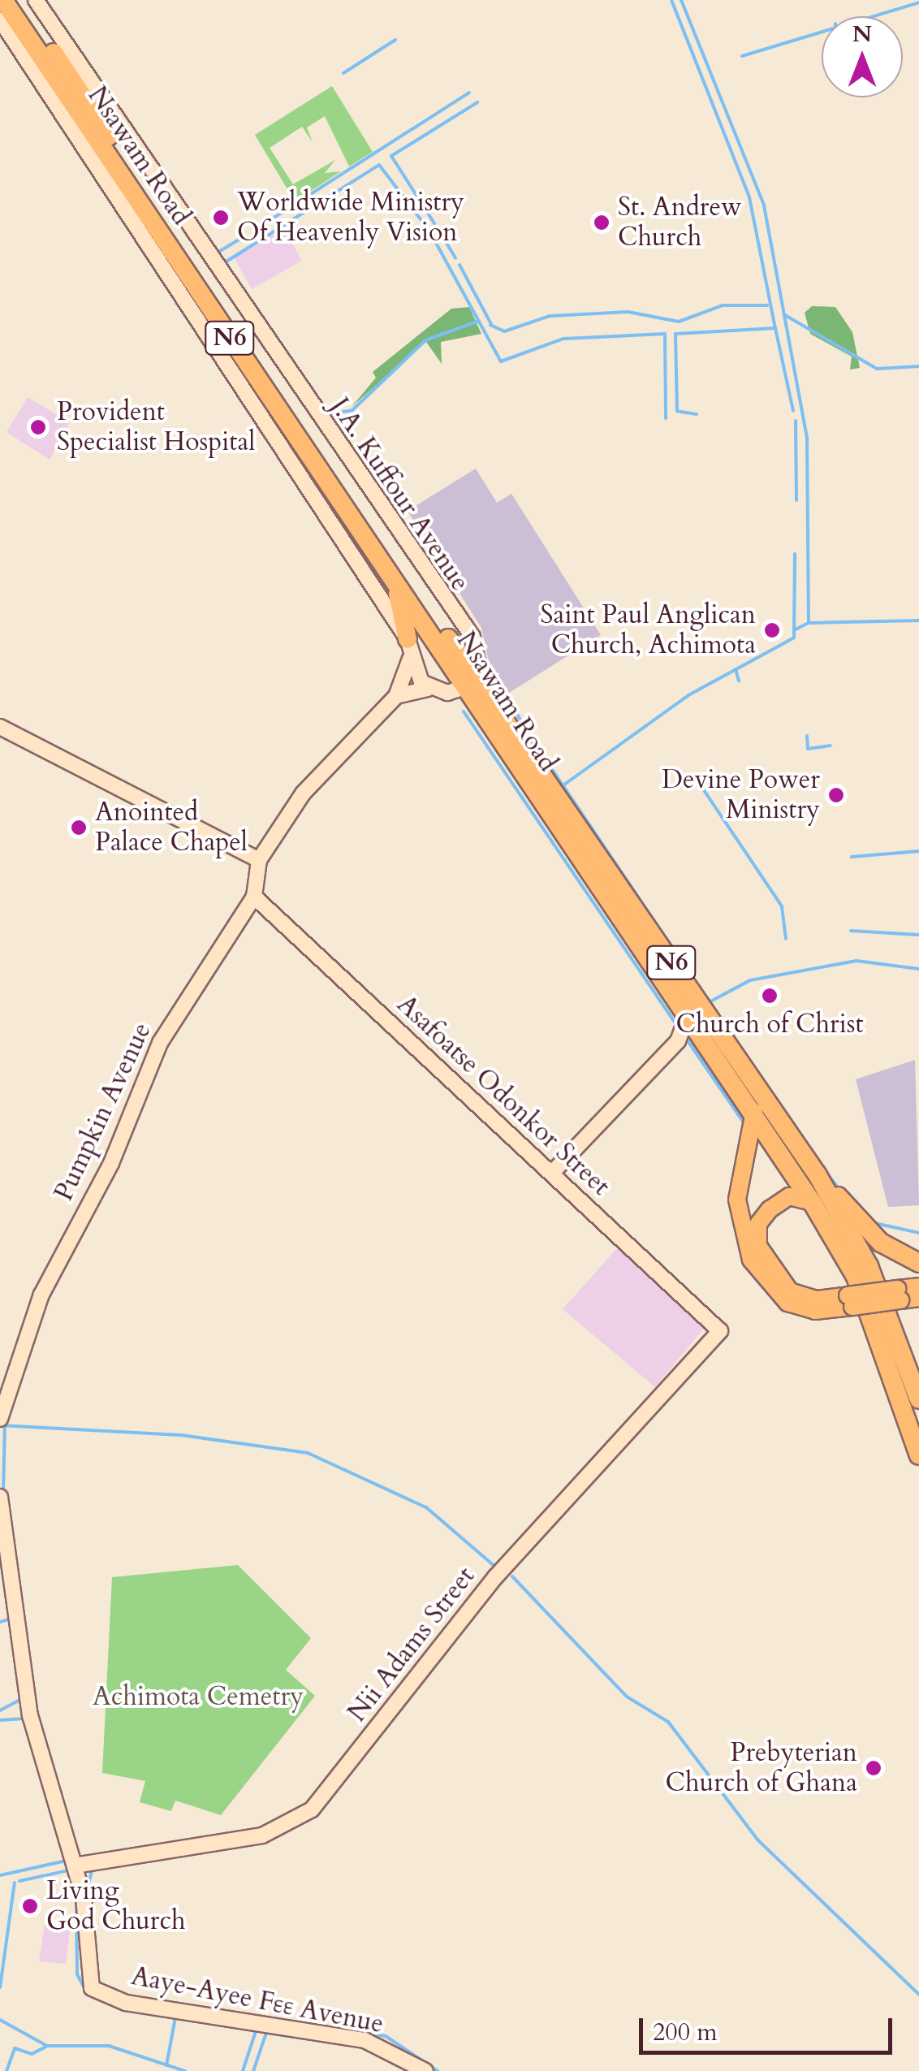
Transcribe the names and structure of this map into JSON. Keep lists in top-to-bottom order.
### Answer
{
  "streets": {
    "highway": ["Nsawam Road", "N6"],
    "street": [
      "J.A. Kuffour Avenue",
      "Asafoatse Odonkor Street",
      "Pumpkin Avenue",
      "Nii Adams Street",
      "Aaye-Ayee Fɛɛ Avenue"
    ]
  },
  "crossings": [
    ["Nsawam Road", "J.A. Kuffour Avenue"],
    ["Asafoatse Odonkor Street", "Pumpkin Avenue"],
    ["Asafoatse Odonkor Street", "Nii Adams Street"],
    ["Nii Adams Street", "Aaye-Ayee Fɛɛ Avenue"]
  ],
  "parks": ["Achimota Cemetry"],
  "places": [
    "Worldwide Ministry Of Heavenly Vision",
    "St. Andrew Church",
    "Provident Specialist Hospital",
    "Saint Paul Anglican Church, Achimota",
    "Devine Power Ministry",
    "Anointed Palace Chapel",
    "Church of Christ",
    "Prebyterian Church of Ghana",
    "Living God Church"
  ],
  "scale_bar": "200 m",
  "north": "top"
}
